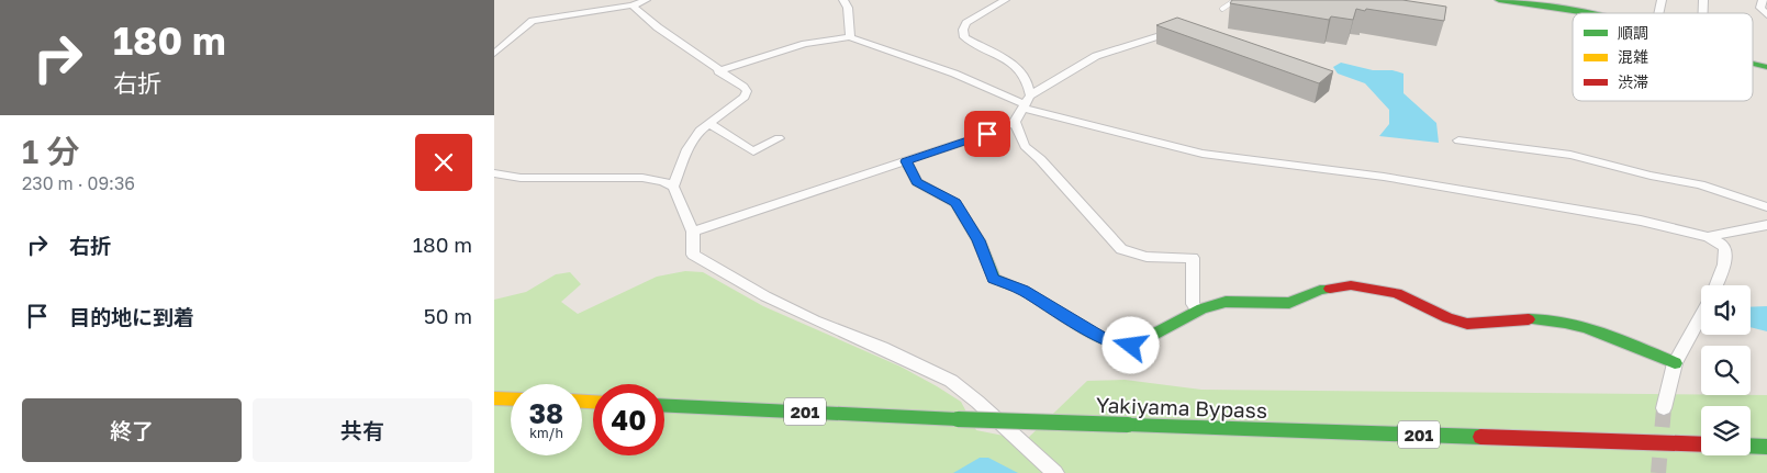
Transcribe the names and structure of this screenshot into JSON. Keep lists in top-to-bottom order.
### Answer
{
  "streets": {
    "main road": ["Yakiyama Bypass", "201"]
  },
  "legend": ["順調", "混雑", "渋滞"],
  "page": {
    "turn": ["180 m", "右折"],
    "heading": ["1 分", "230 m · 09:36"],
    "list": [
      {
        "name": "右折",
        "value": "180 m"
      },
      {
        "name": "目的地に到着",
        "value": "50 m"
      }
    ],
    "speed": "38 km/h",
    "limit": "40",
    "buttons": ["終了", "共有"]
  }
}
